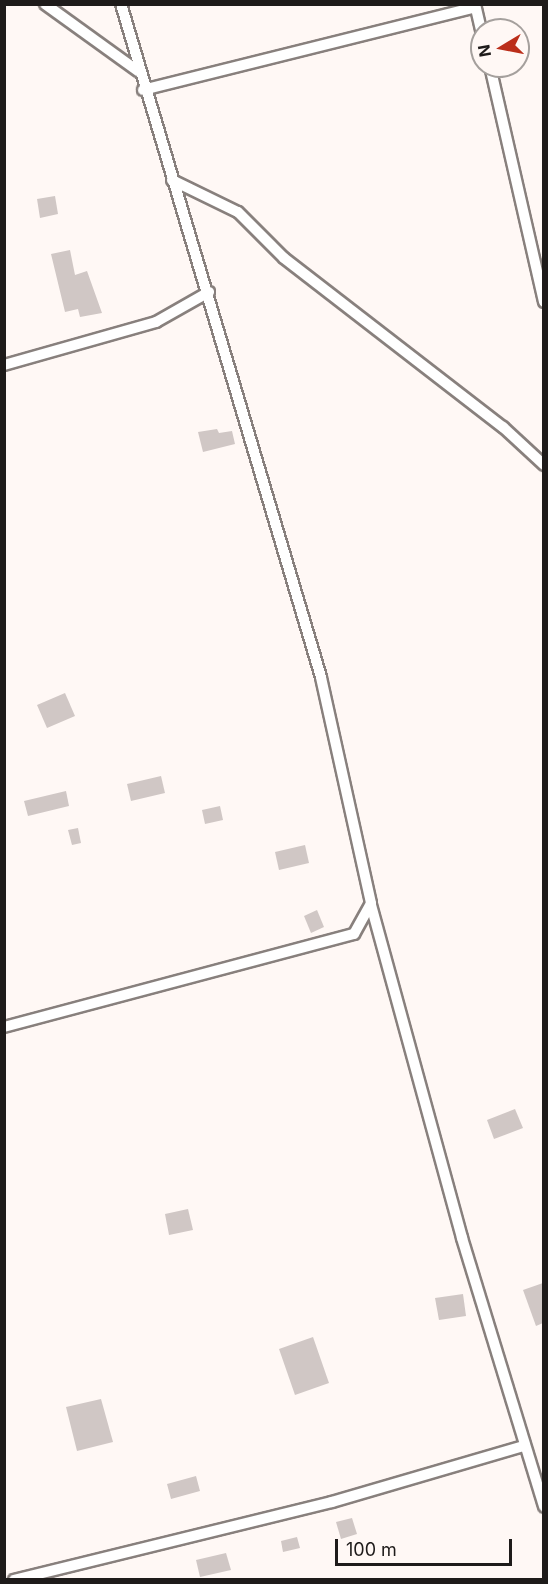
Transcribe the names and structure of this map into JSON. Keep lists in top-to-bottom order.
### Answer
{
  "scale_bar": "100 m",
  "north": "left"
}
